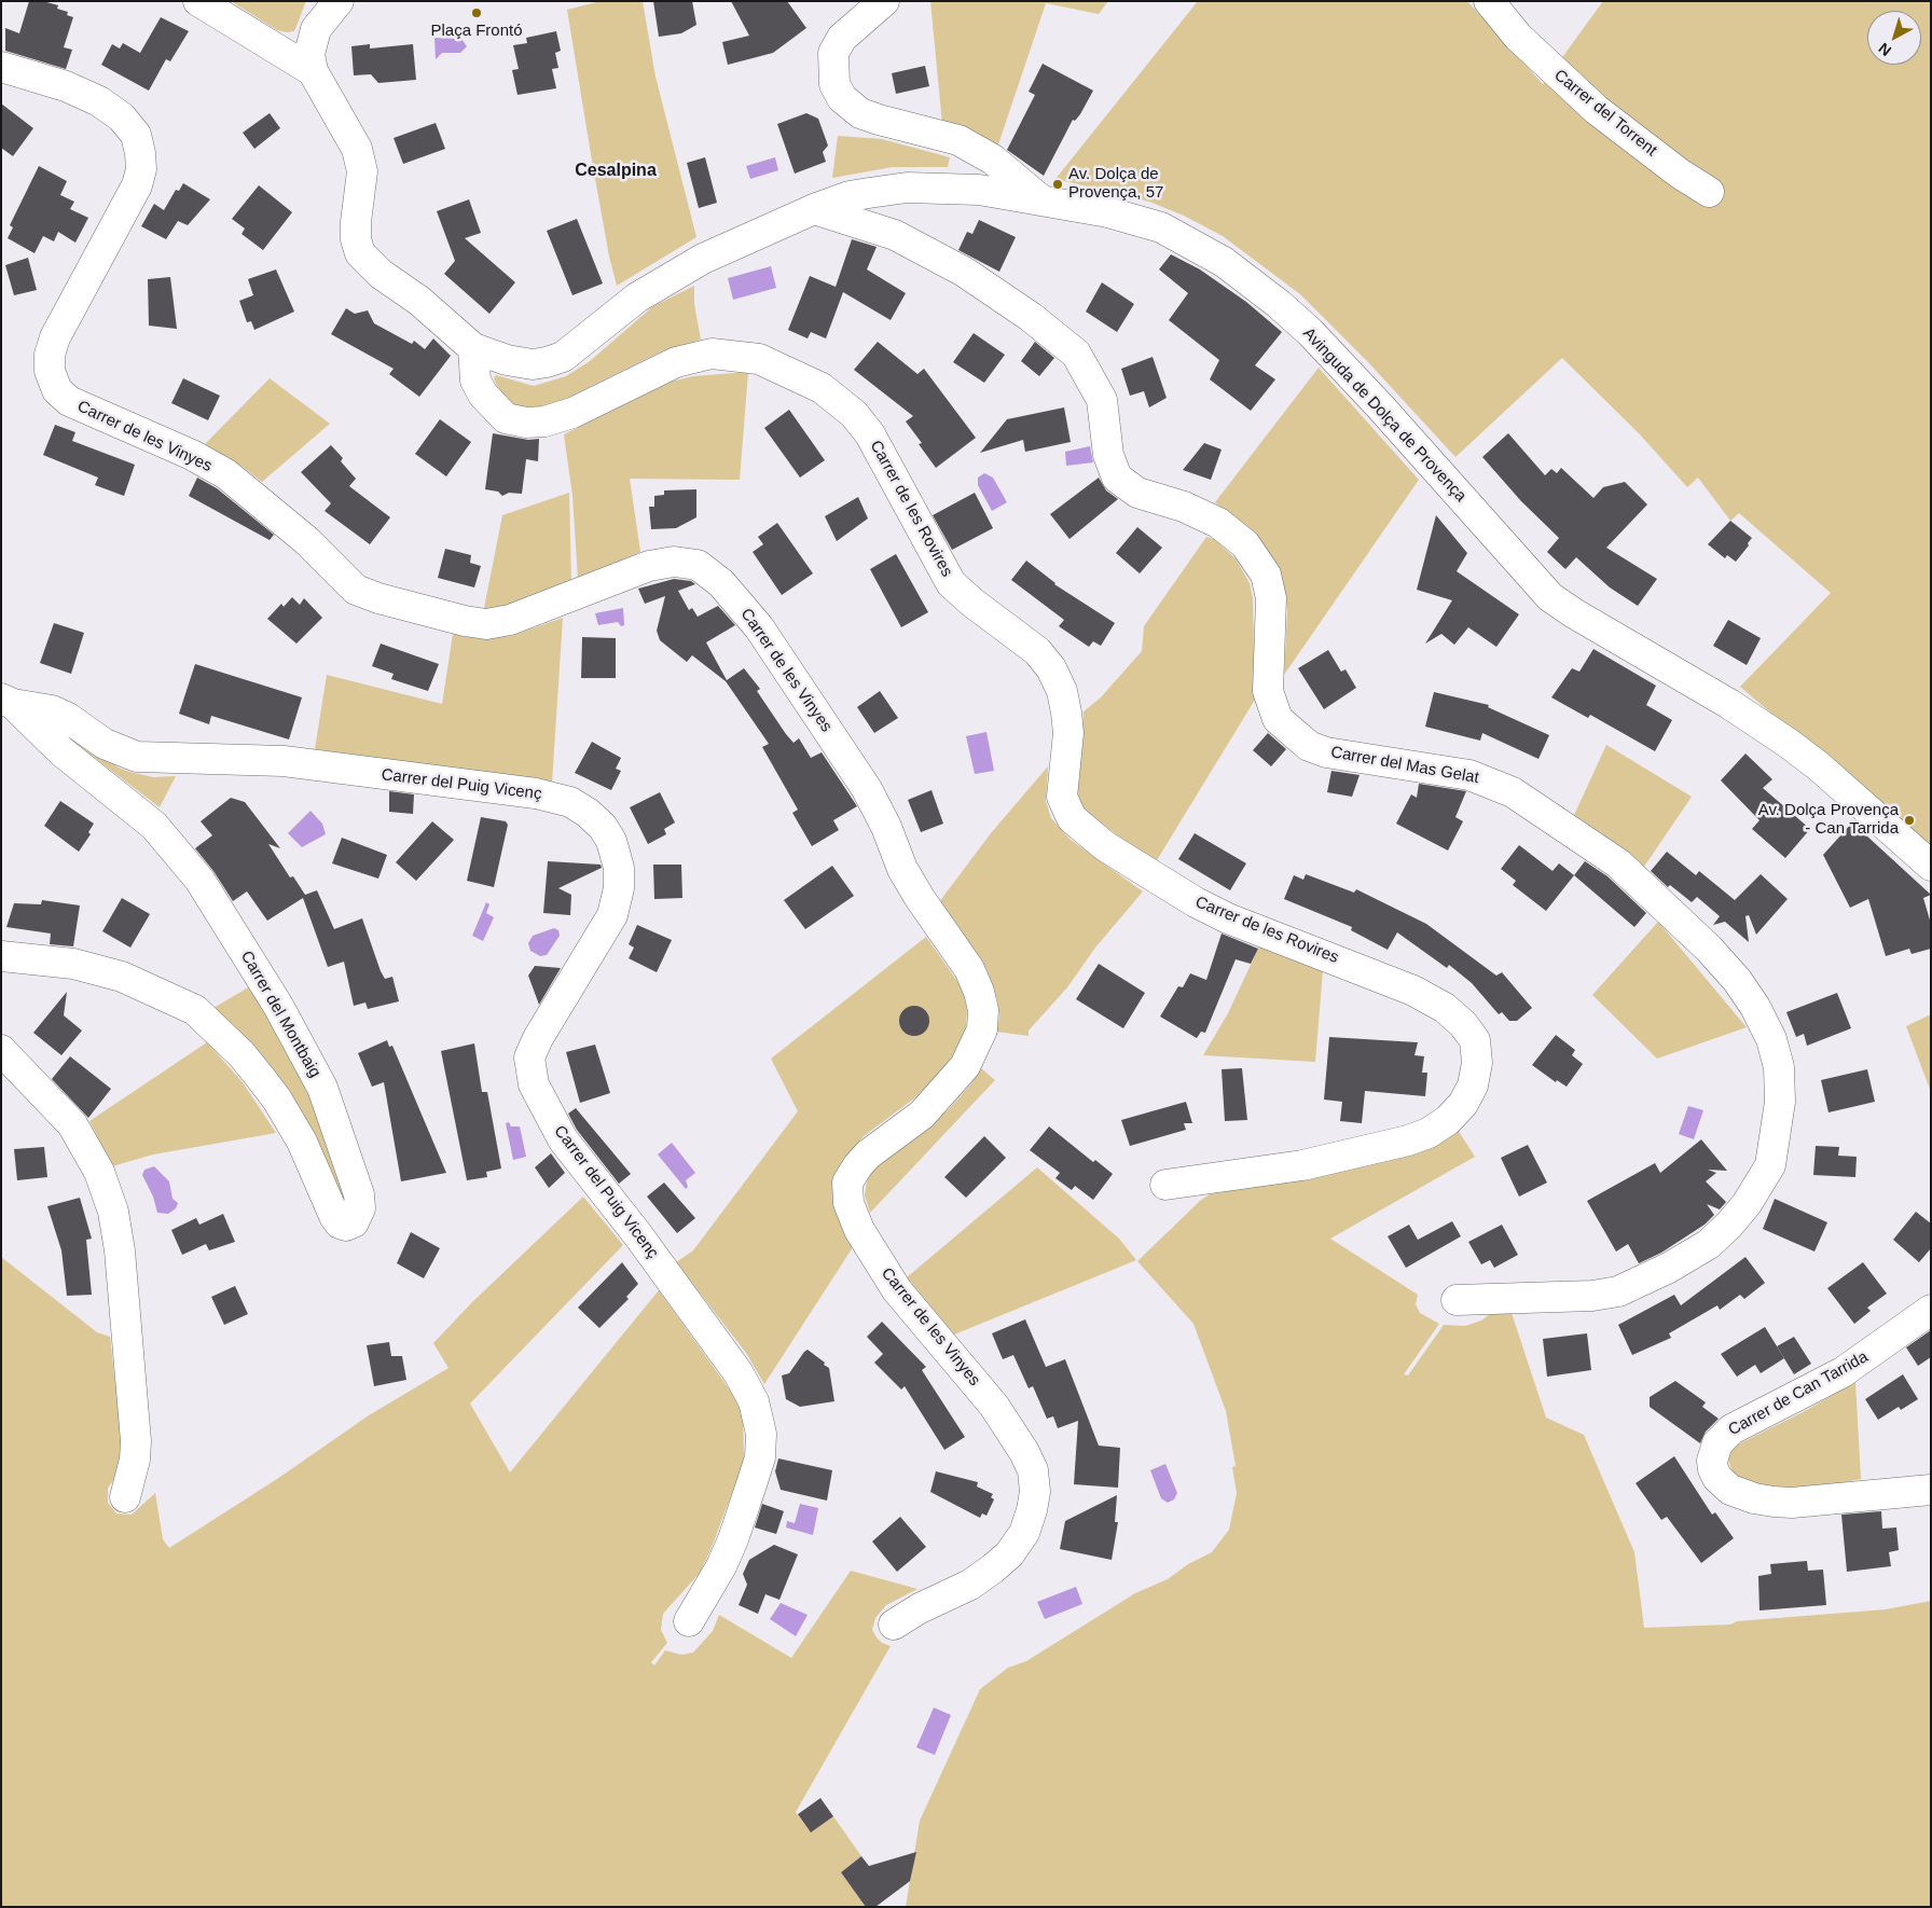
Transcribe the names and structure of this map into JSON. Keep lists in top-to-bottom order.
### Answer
{
  "streets": {
    "street": [
      "Carrer del Torrent",
      "Avinguda de Dolça de Provença",
      "Carrer de les Vinyes",
      "Carrer de les Rovires",
      "Carrer del Mas Gelat",
      "Carrer del Puig Vicenç",
      "Carrer del Montbaig",
      "Carrer de Can Tarrida"
    ]
  },
  "crossings": [
    ["Avinguda de Dolça de Provença", "Carrer de les Rovires"],
    ["Avinguda de Dolça de Provença", "Carrer del Mas Gelat"],
    ["Carrer del Puig Vicenç", "Carrer del Montbaig"]
  ],
  "districts": ["Cesalpina"],
  "places": ["Plaça Frontó", "Av. Dolça de Provença, 57", "Av. Dolça Provença - Can Tarrida"],
  "north": "bottom left"
}
